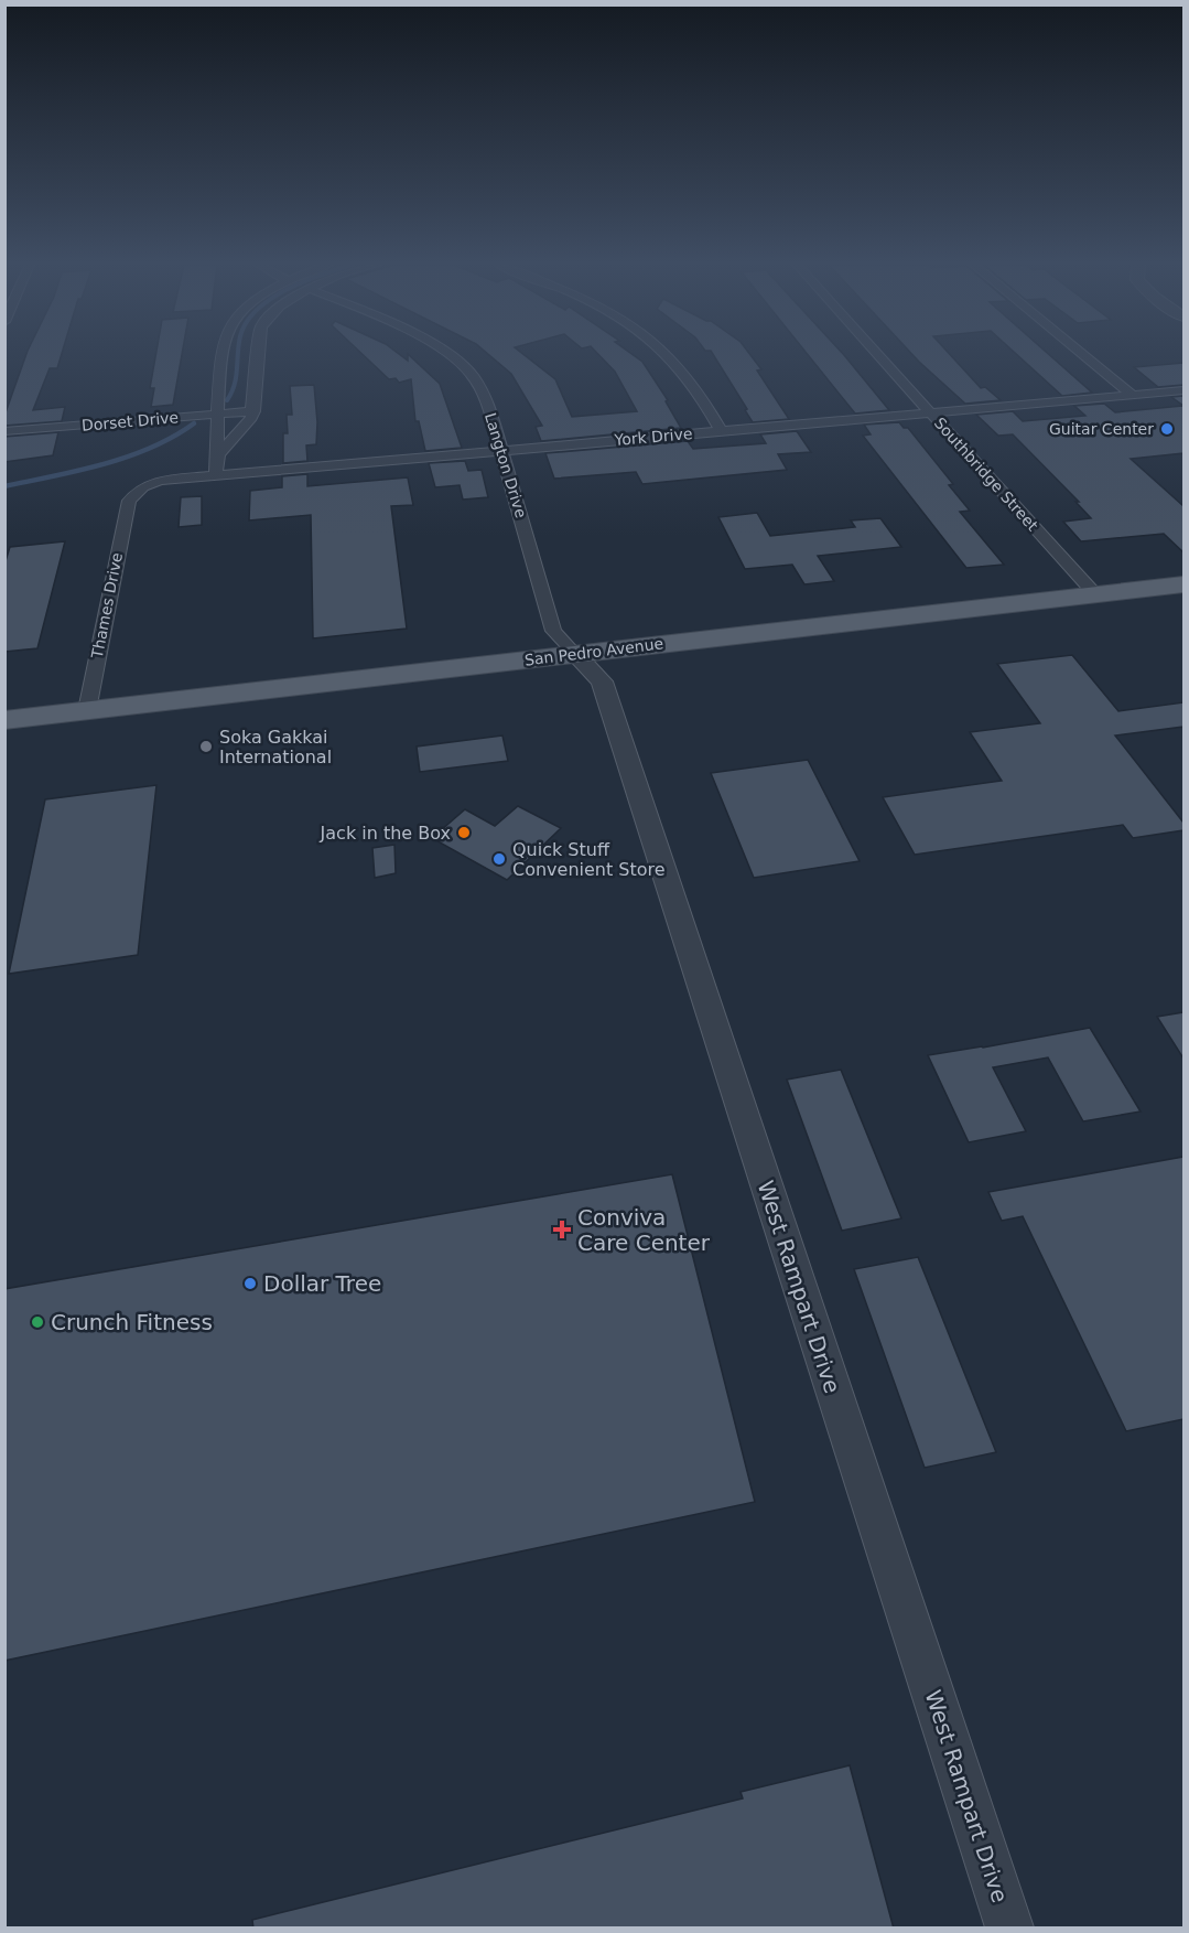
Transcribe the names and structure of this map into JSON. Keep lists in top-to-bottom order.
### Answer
{
  "streets": {
    "main road": ["San Pedro Avenue"],
    "street": [
      "Dorset Drive",
      "York Drive",
      "Langton Drive",
      "Southbridge Street",
      "Thames Drive",
      "West Rampart Drive"
    ]
  },
  "crossings": [
    ["York Drive", "Langton Drive"],
    ["York Drive", "Southbridge Street"],
    ["York Drive", "Thames Drive"],
    ["Langton Drive", "San Pedro Avenue"],
    ["Langton Drive", "West Rampart Drive"],
    ["Southbridge Street", "San Pedro Avenue"],
    ["Thames Drive", "San Pedro Avenue"],
    ["San Pedro Avenue", "West Rampart Drive"]
  ],
  "places": {
    "other": [
      "Guitar Center",
      "Soka Gakkai International",
      "Jack in the Box",
      "Quick Stuff Convenient Store",
      "Dollar Tree",
      "Crunch Fitness"
    ],
    "health": ["Conviva Care Center"]
  }
}
